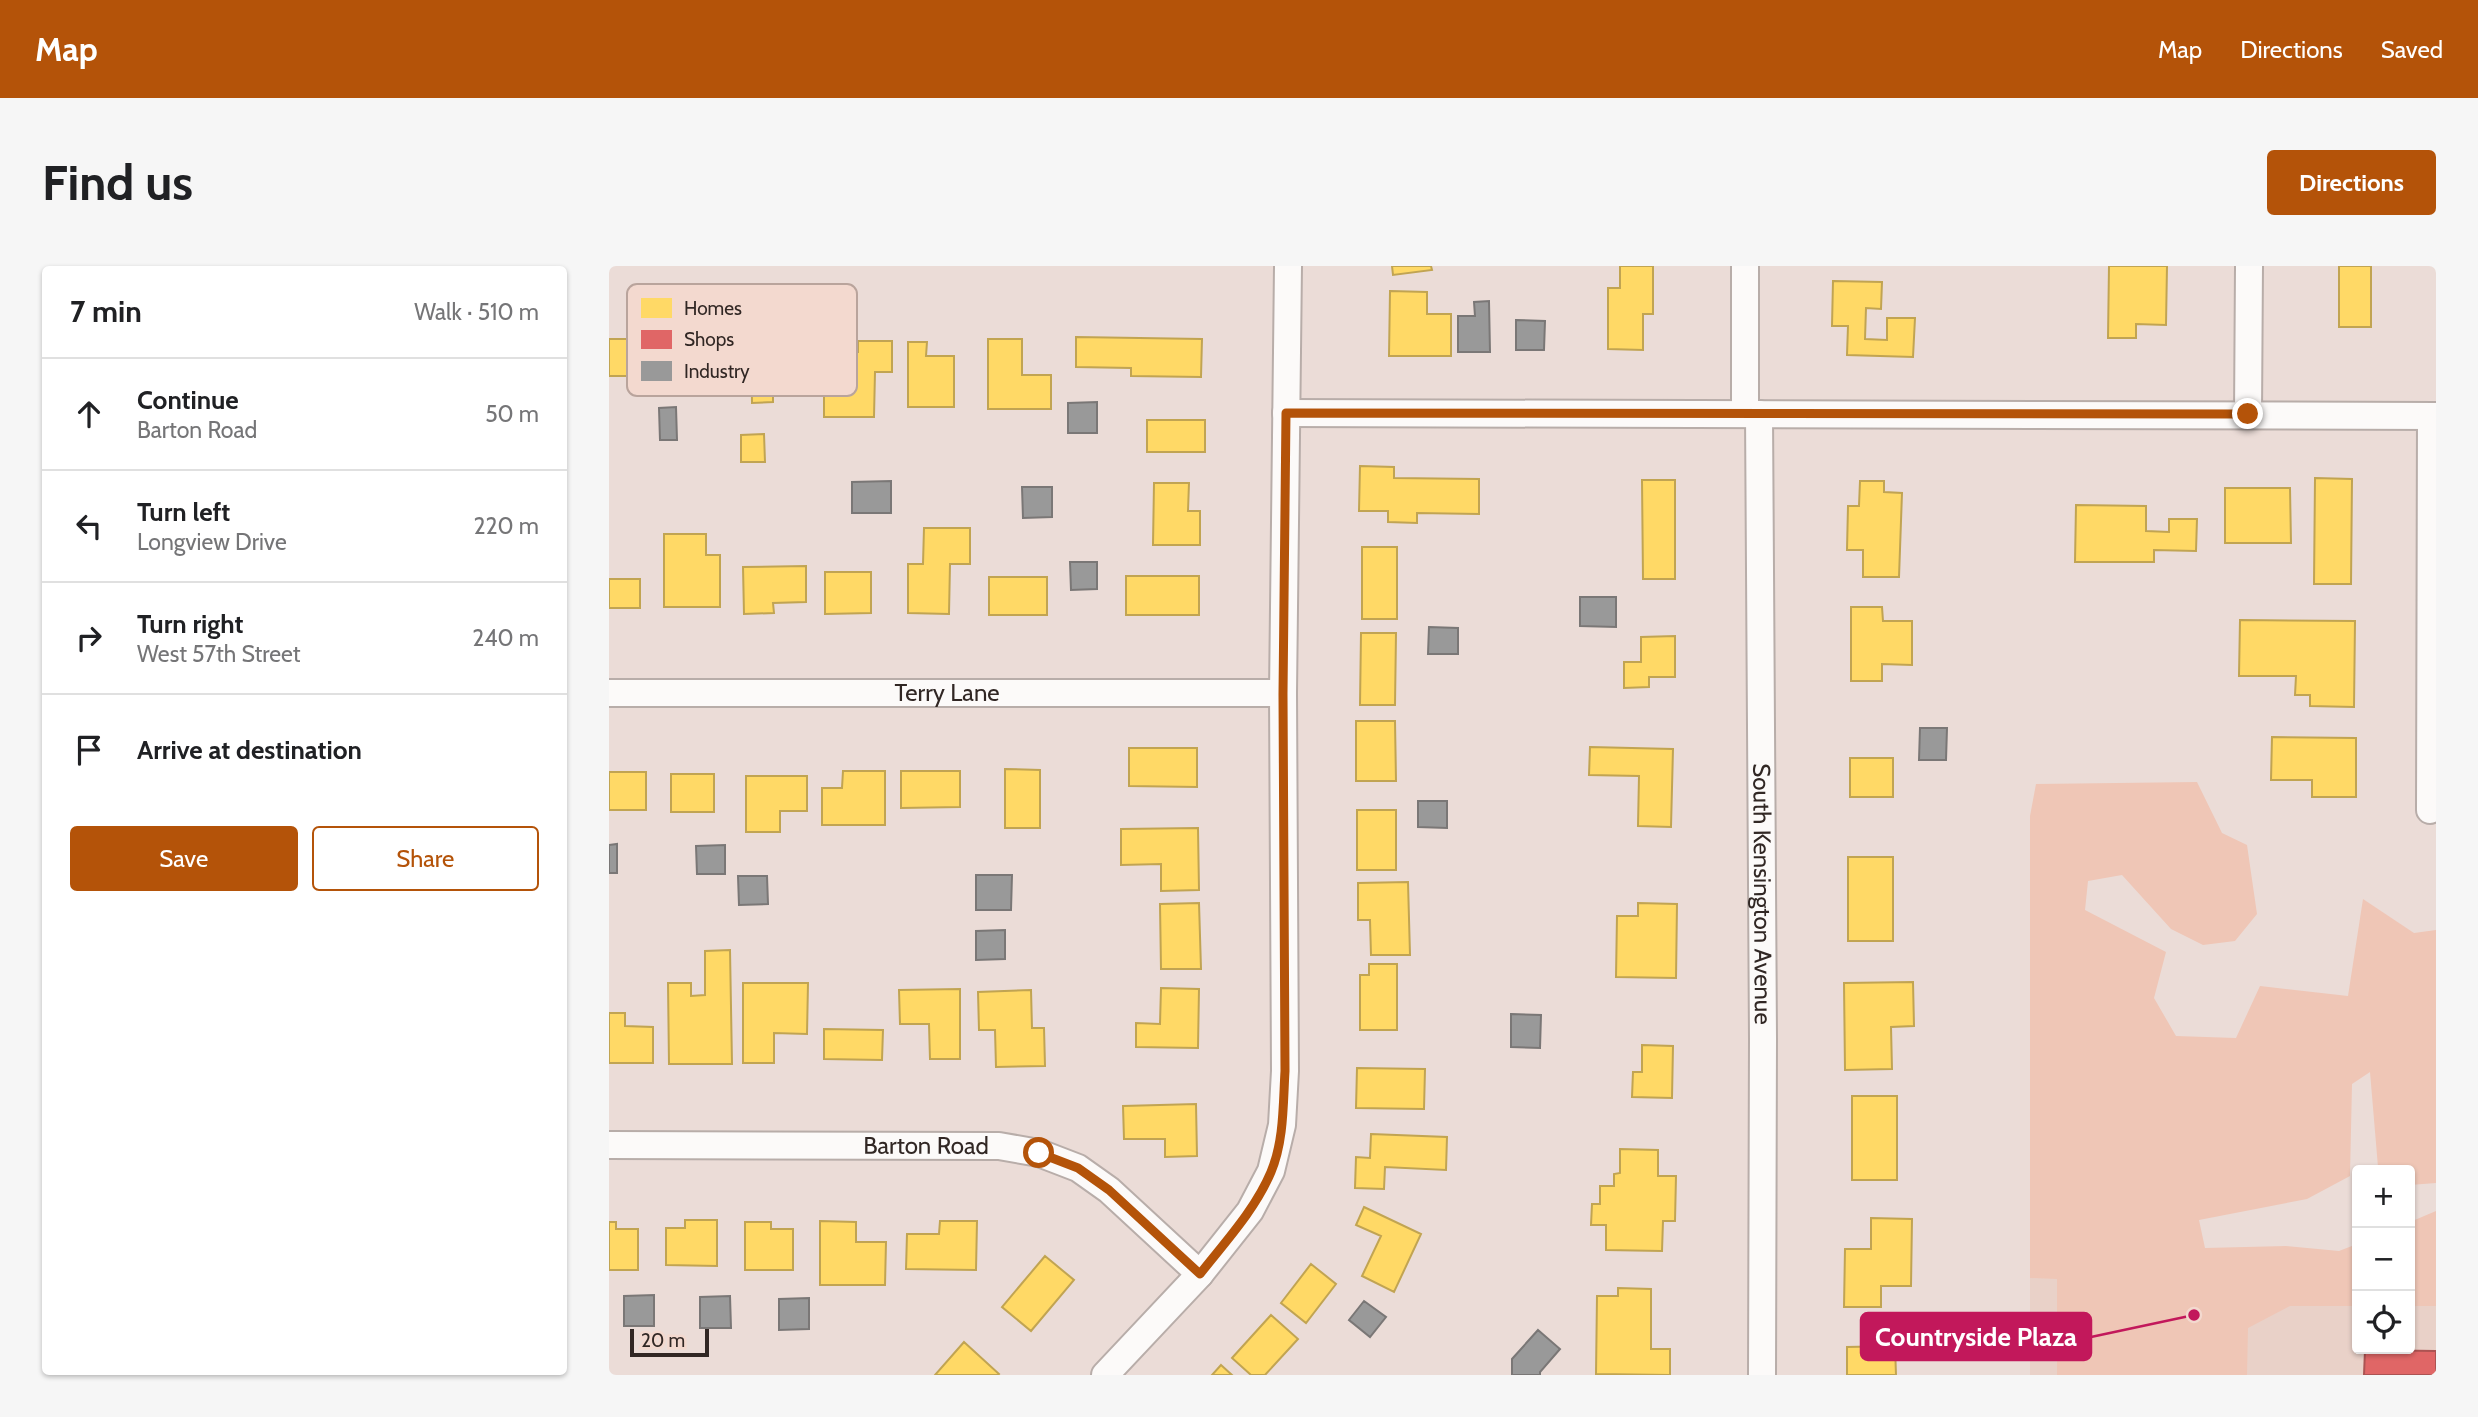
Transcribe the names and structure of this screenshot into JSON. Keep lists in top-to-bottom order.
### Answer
{
  "streets": {
    "street": ["Terry Lane", "South Kensington Avenue", "Barton Road"]
  },
  "places": ["Countryside Plaza"],
  "legend": ["Homes", "Shops", "Industry"],
  "scale_bar": "20 m",
  "page": {
    "header": "Map",
    "nav": ["Map", "Directions", "Saved"],
    "buttons": [
      "Directions",
      ["Save", "Share"]
    ],
    "title": "Find us",
    "heading": ["7 min", "Walk · 510 m"],
    "list": [
      ["Continue", "Barton Road", "50 m"],
      ["Turn left", "Longview Drive", "220 m"],
      ["Turn right", "West 57th Street", "240 m"],
      "Arrive at destination"
    ],
    "map_buttons": ["+", "−"],
    "scale": "20 m"
  }
}
